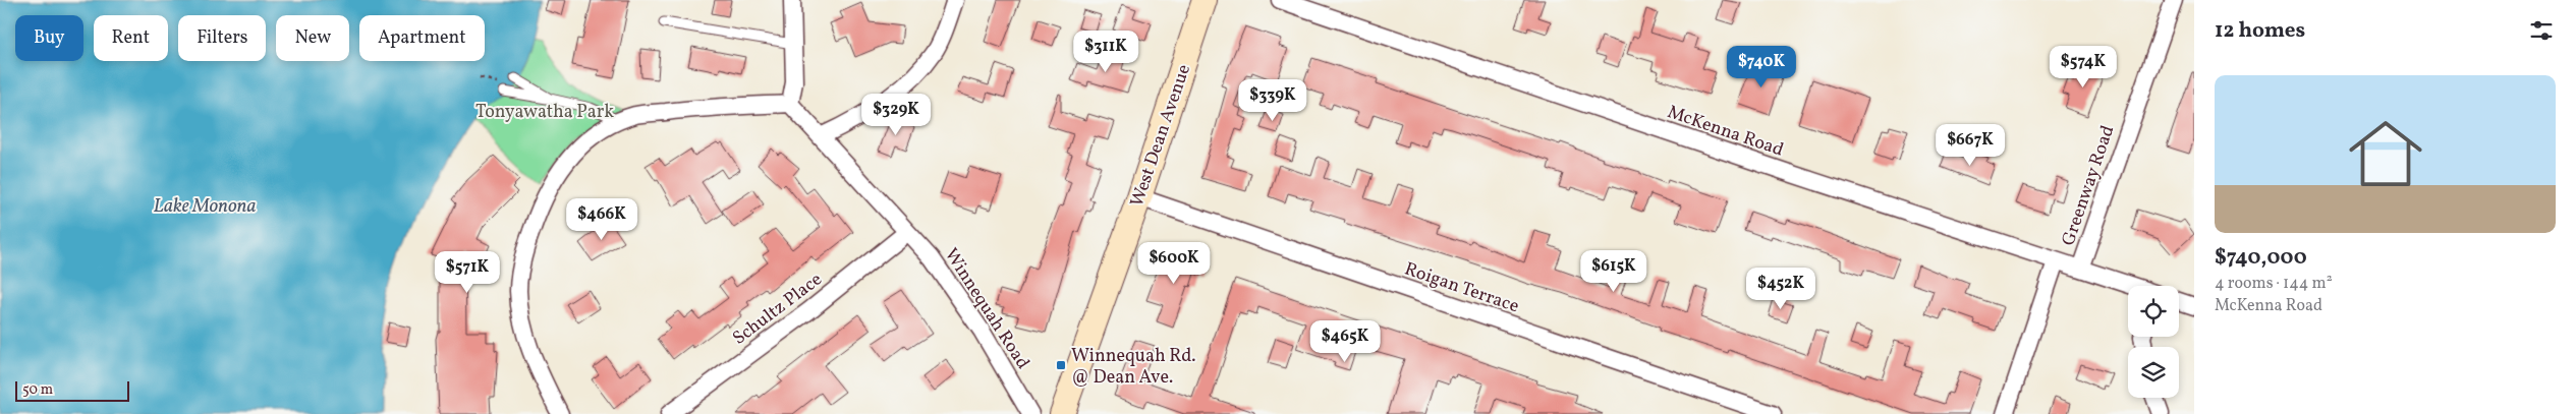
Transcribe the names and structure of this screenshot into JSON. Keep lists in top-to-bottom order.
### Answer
{
  "streets": {
    "street": [
      "McKenna Road",
      "West Dean Avenue",
      "Greenway Road",
      "Roigan Terrace",
      "Schultz Place",
      "Winnequah Road"
    ]
  },
  "crossings": [
    ["McKenna Road", "Greenway Road"],
    ["West Dean Avenue", "Roigan Terrace"],
    ["Schultz Place", "Winnequah Road"]
  ],
  "water": ["Lake Monona"],
  "parks": ["Tonyawatha Park"],
  "places": {
    "transit": ["Winnequah Rd. @ Dean Ave."]
  },
  "scale_bar": "50 m",
  "page": {
    "heading": "12 homes",
    "chip": [
      "Buy",
      "Rent",
      "Filters",
      "New",
      "Apartment"
    ],
    "price": [
      "$311K",
      "$740K",
      "$574K",
      "$339K",
      "$329K",
      "$667K",
      "$466K",
      "$600K",
      "$615K",
      "$571K",
      "$452K",
      "$465K"
    ],
    "list": [
      {
        "name": "$740,000",
        "note": "4 rooms · 144 m² · McKenna Road"
      }
    ],
    "scale": "50 m"
  }
}
